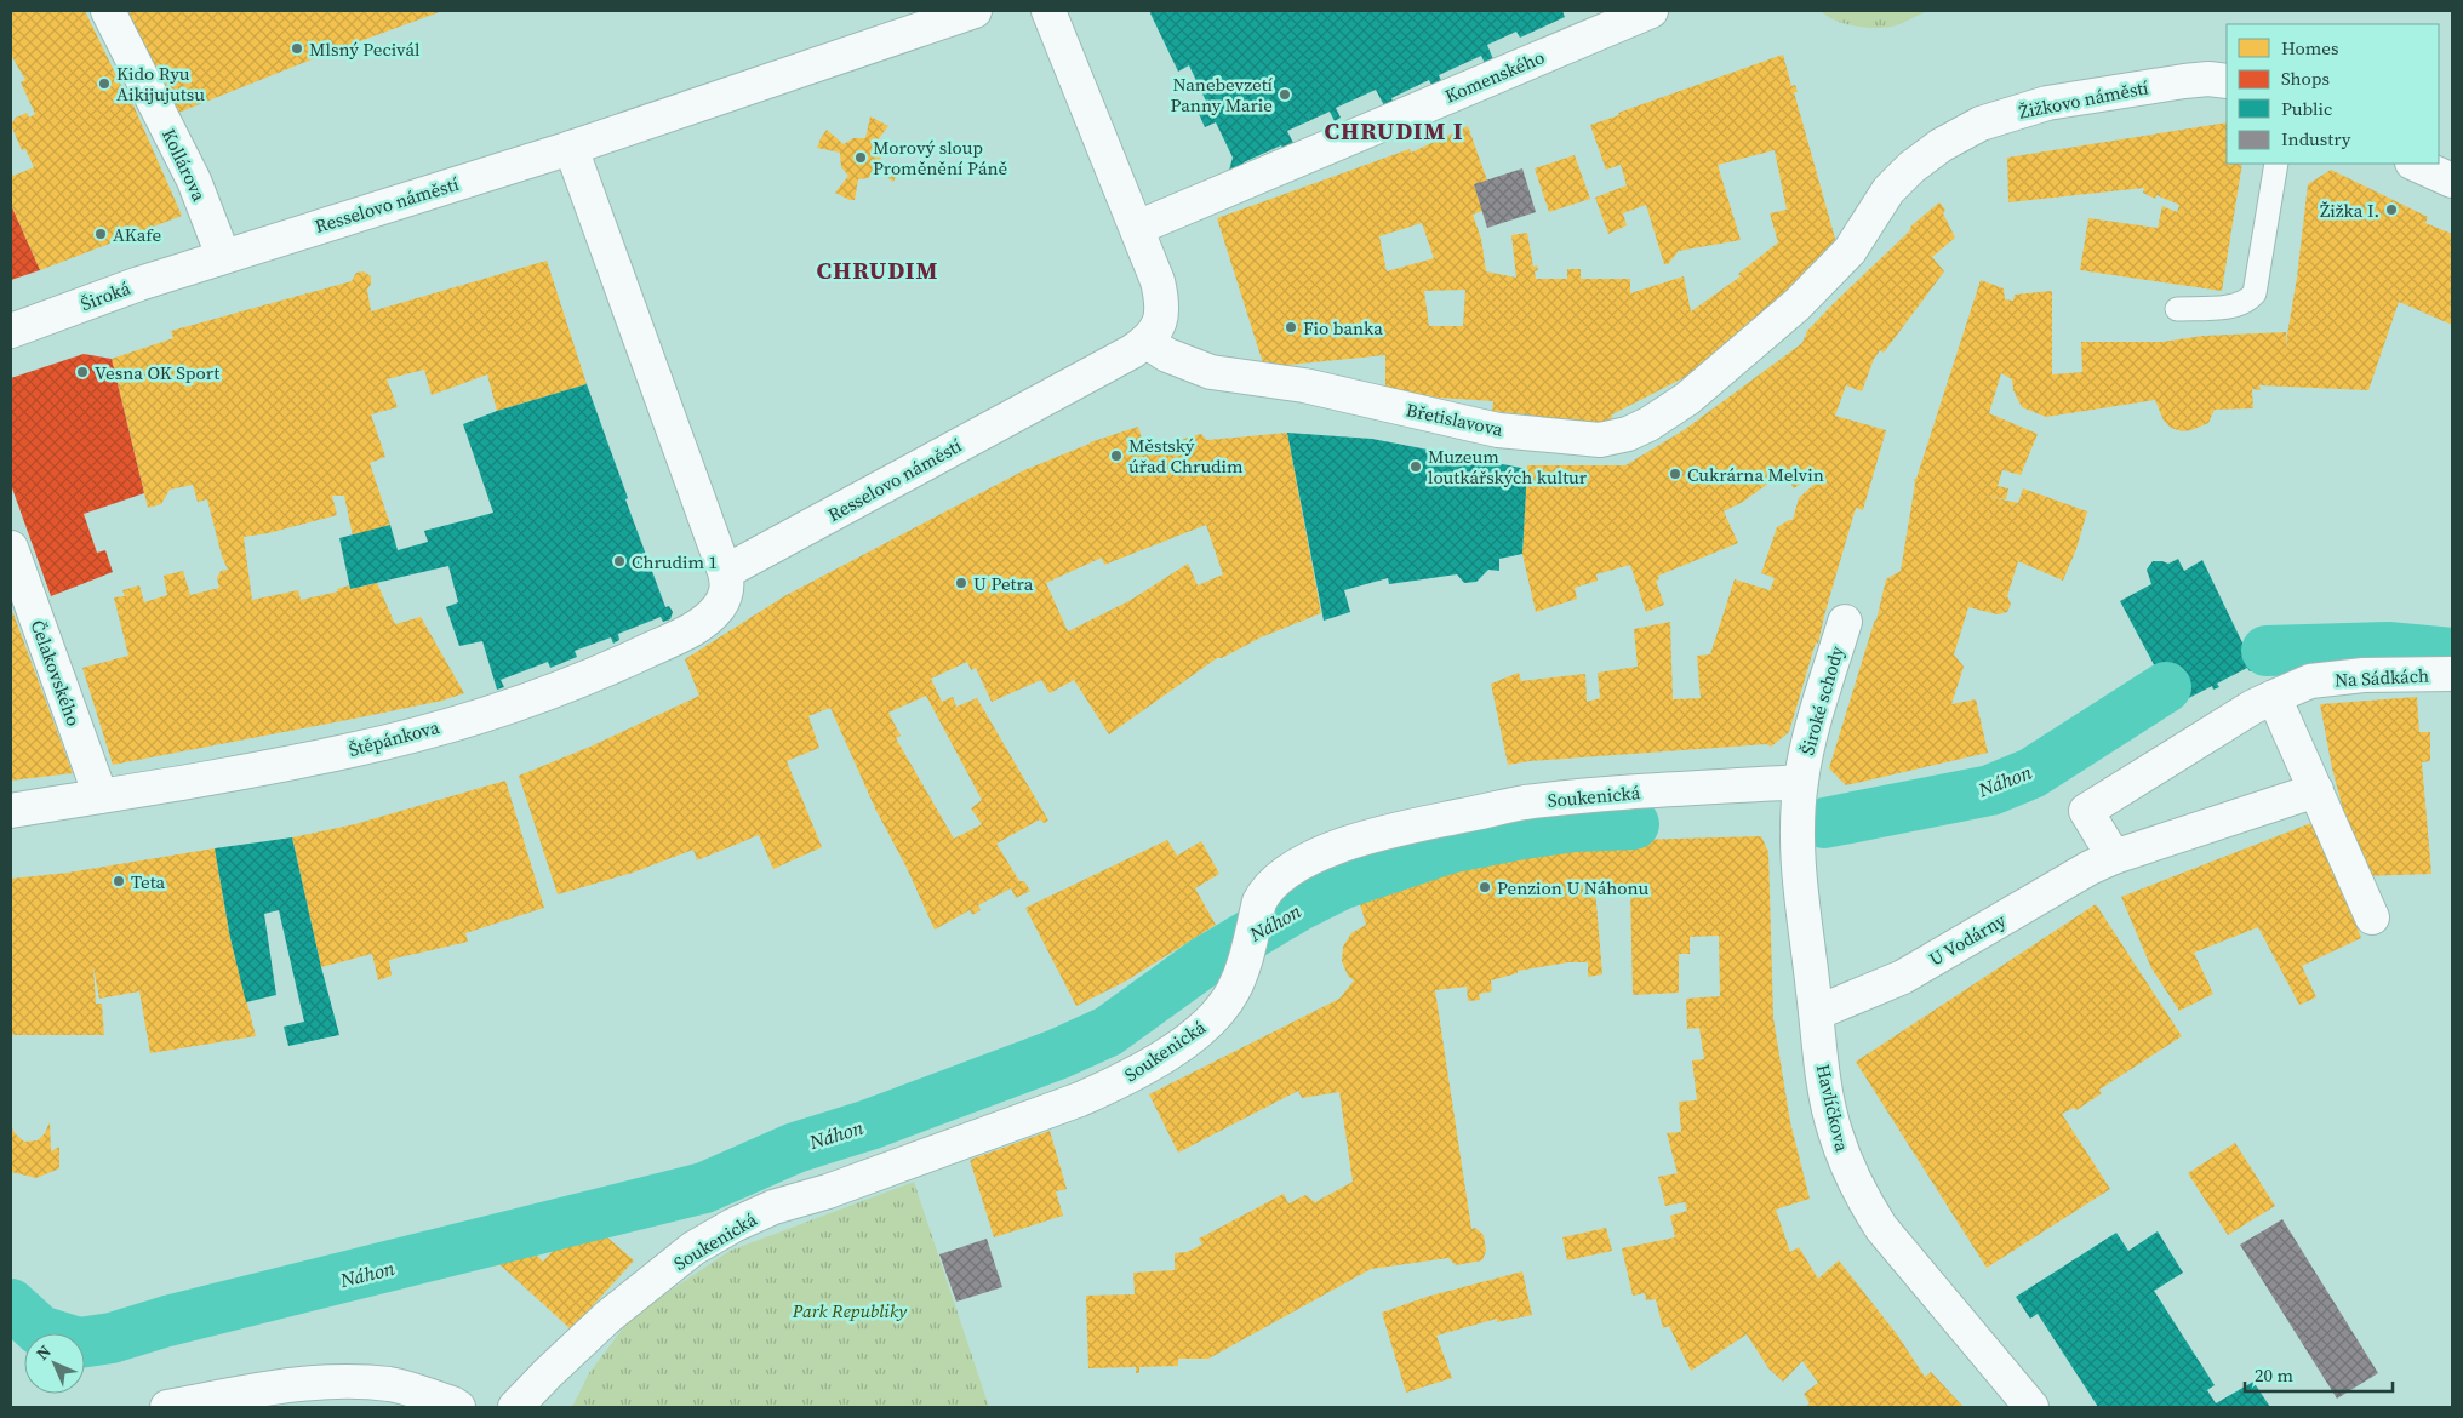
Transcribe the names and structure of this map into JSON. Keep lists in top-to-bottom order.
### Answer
{
  "streets": {
    "street": [
      "Komenského",
      "Žižkovo náměstí",
      "Kollárova",
      "Resselovo náměstí",
      "Široká",
      "Břetislavova",
      "Čelakovského",
      "Na Sádkách",
      "Široké schody",
      "Štěpánkova",
      "Soukenická",
      "U Vodárny",
      "Havlíčkova"
    ]
  },
  "crossings": [
    ["Komenského", "Resselovo náměstí"],
    ["Žižkovo náměstí", "Břetislavova"],
    ["Kollárova", "Resselovo náměstí"],
    ["Kollárova", "Široká"],
    ["Resselovo náměstí", "Široká"],
    ["Resselovo náměstí", "Břetislavova"],
    ["Resselovo náměstí", "Štěpánkova"],
    ["Čelakovského", "Štěpánkova"],
    ["Široké schody", "Soukenická"],
    ["Široké schody", "Havlíčkova"],
    ["Soukenická", "Havlíčkova"],
    ["U Vodárny", "Havlíčkova"]
  ],
  "districts": ["CHRUDIM I", "CHRUDIM"],
  "water": ["Náhon"],
  "parks": ["Park Republiky"],
  "places": [
    "Mlsný Pecivál",
    "Kido Ryu Aikijujutsu",
    "Nanebevzetí Panny Marie",
    "Morový sloup Proměnění Páně",
    "Žižka I.",
    "AKafe",
    "Fio banka",
    "Vesna OK Sport",
    "Městský úřad Chrudim",
    "Muzeum loutkářských kultur",
    "Cukrárna Melvin",
    "Chrudim 1",
    "U Petra",
    "Teta",
    "Penzion U Náhonu"
  ],
  "legend": [
    "Homes",
    "Shops",
    "Public",
    "Industry"
  ],
  "scale_bar": "20 m",
  "north": "top left"
}
